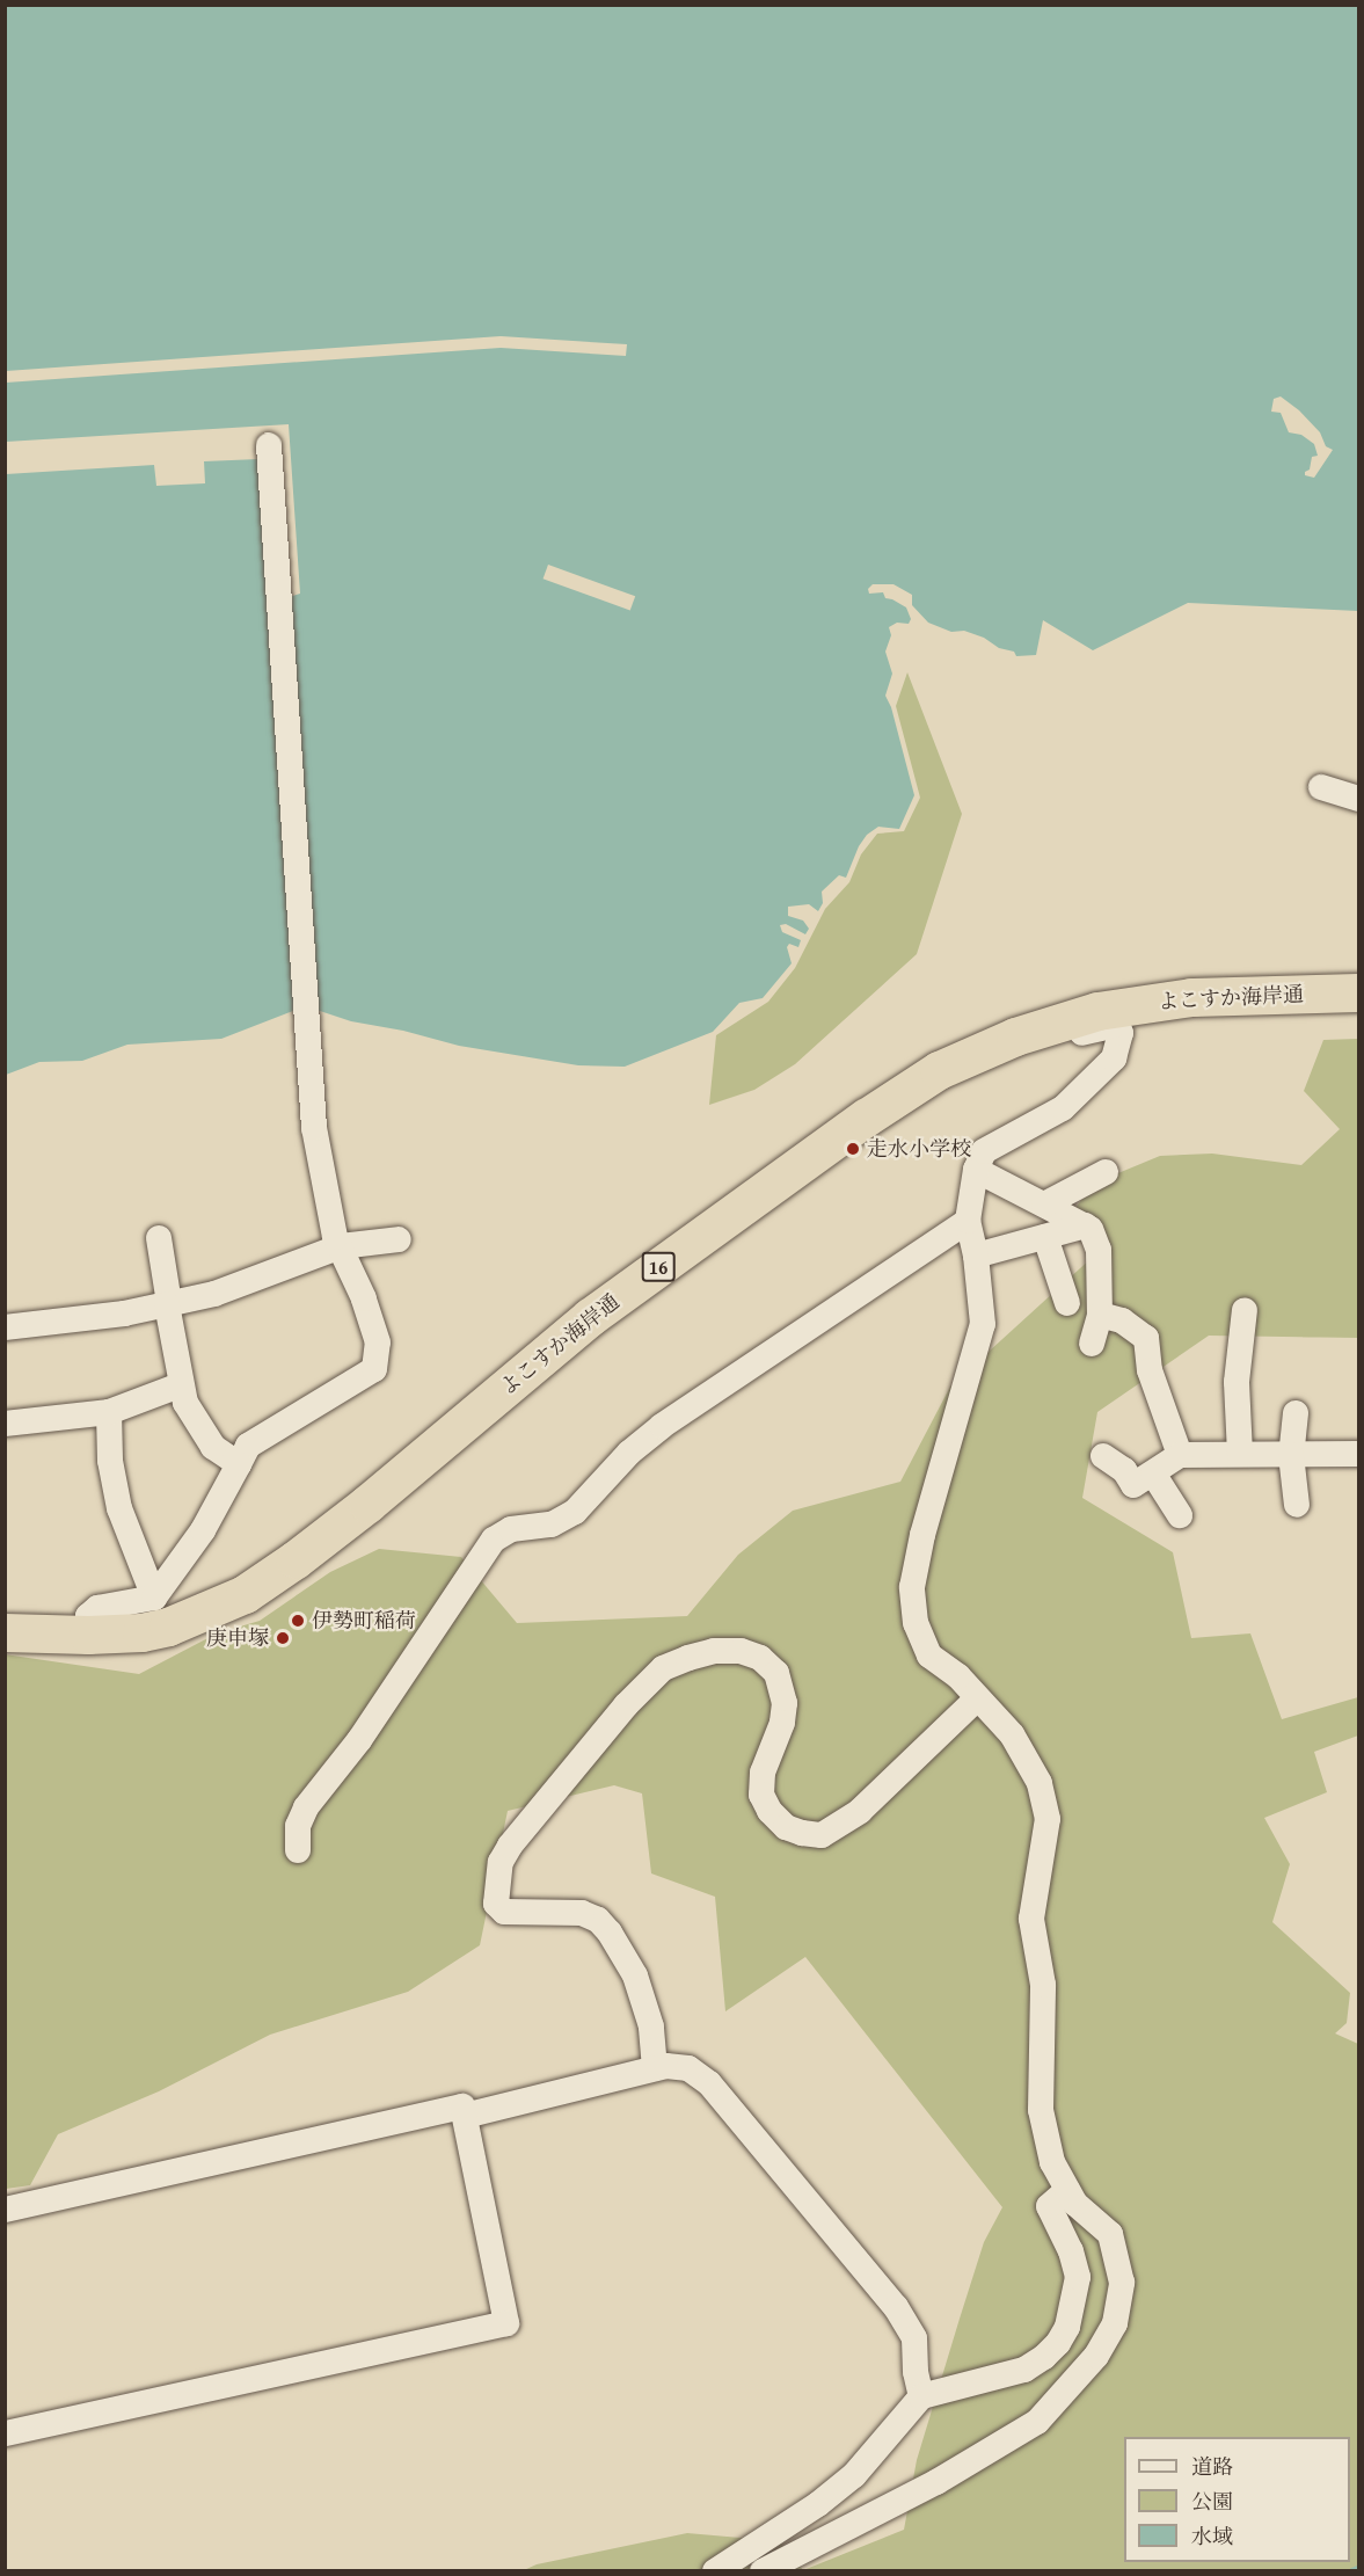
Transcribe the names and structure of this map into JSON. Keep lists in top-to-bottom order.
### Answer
{
  "streets": {
    "highway": ["よこすか海岸通", "16"]
  },
  "places": ["走水小学校", "伊勢町稲荷", "庚申塚"],
  "legend": ["道路", "公園", "水域"]
}
